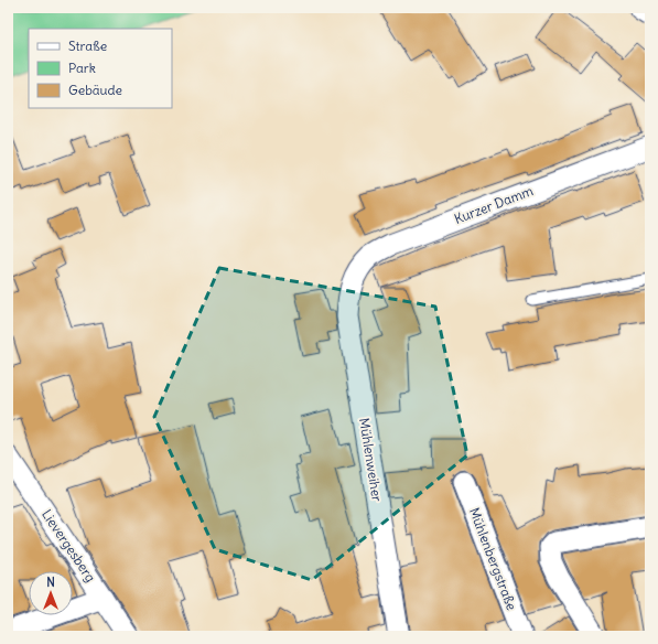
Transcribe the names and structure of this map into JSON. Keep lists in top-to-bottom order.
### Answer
{
  "streets": {
    "street": [
      "Kurzer Damm",
      "Mühlenweiher",
      "Lievergesberg",
      "Mühlenbergstraße"
    ]
  },
  "crossings": [
    ["Kurzer Damm", "Mühlenweiher"]
  ],
  "legend": ["Straße", "Park", "Gebäude"],
  "north": "top"
}
